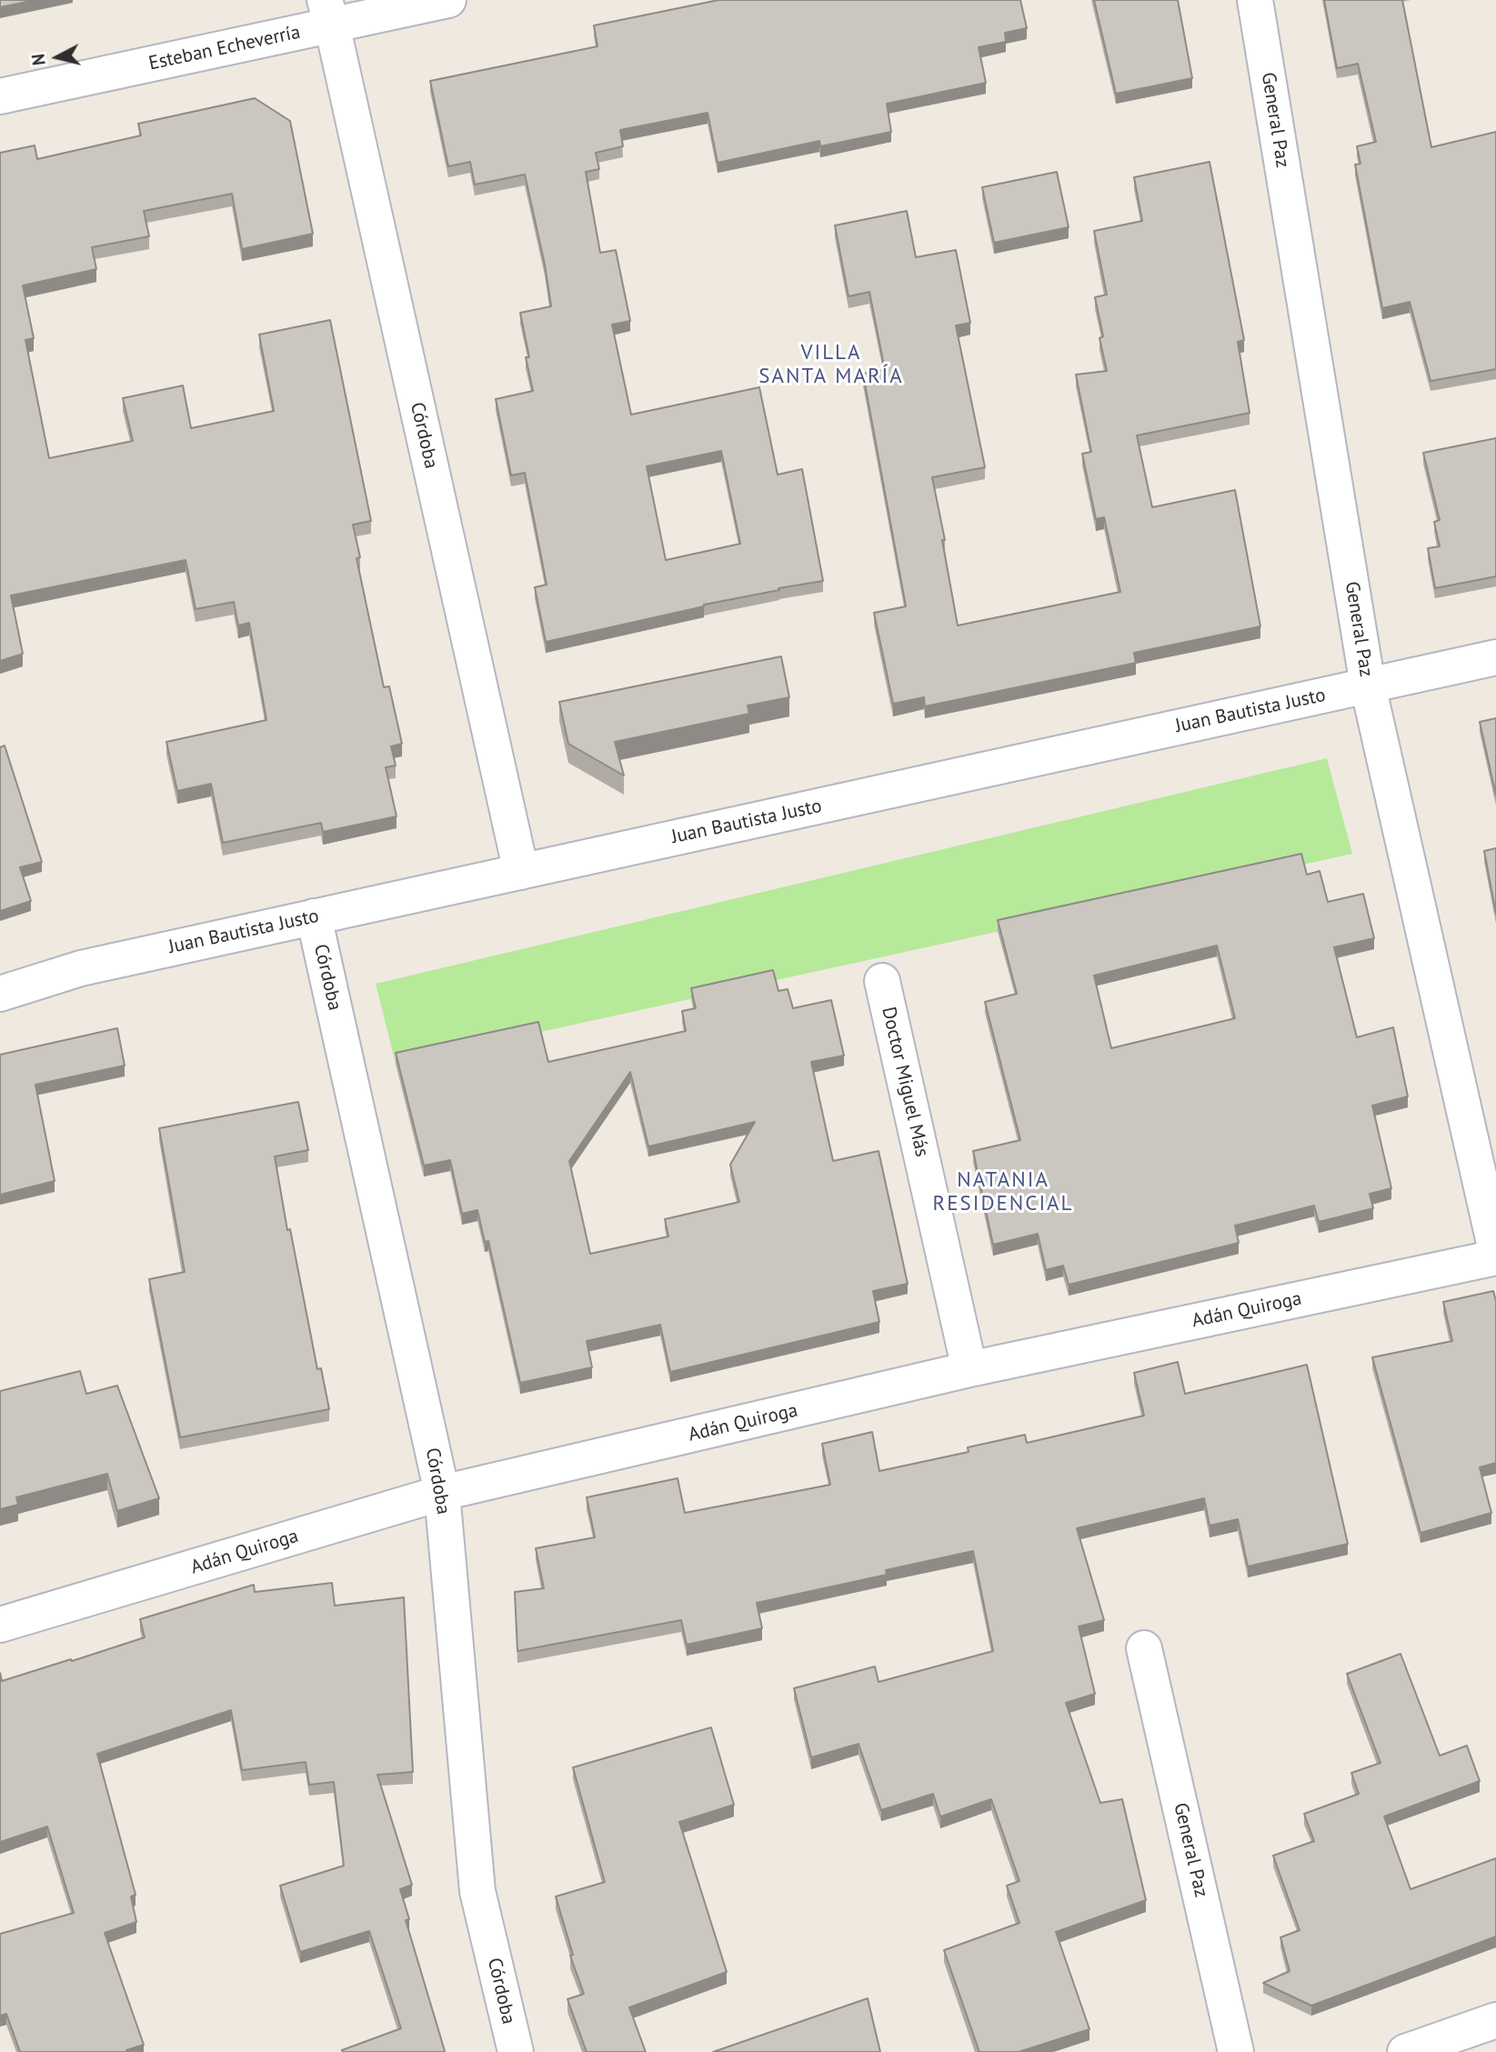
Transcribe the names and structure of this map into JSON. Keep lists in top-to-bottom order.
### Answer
{
  "streets": {
    "street": [
      "Esteban Echeverría",
      "General Paz",
      "Córdoba",
      "Juan Bautista Justo",
      "Doctor Miguel Más",
      "Adán Quiroga"
    ]
  },
  "crossings": [
    ["Esteban Echeverría", "Córdoba"],
    ["General Paz", "Juan Bautista Justo"],
    ["Córdoba", "Juan Bautista Justo"],
    ["Córdoba", "Adán Quiroga"],
    ["Doctor Miguel Más", "Adán Quiroga"]
  ],
  "districts": ["VILLA SANTA MARÍA", "NATANIA RESIDENCIAL"],
  "north": "left"
}
